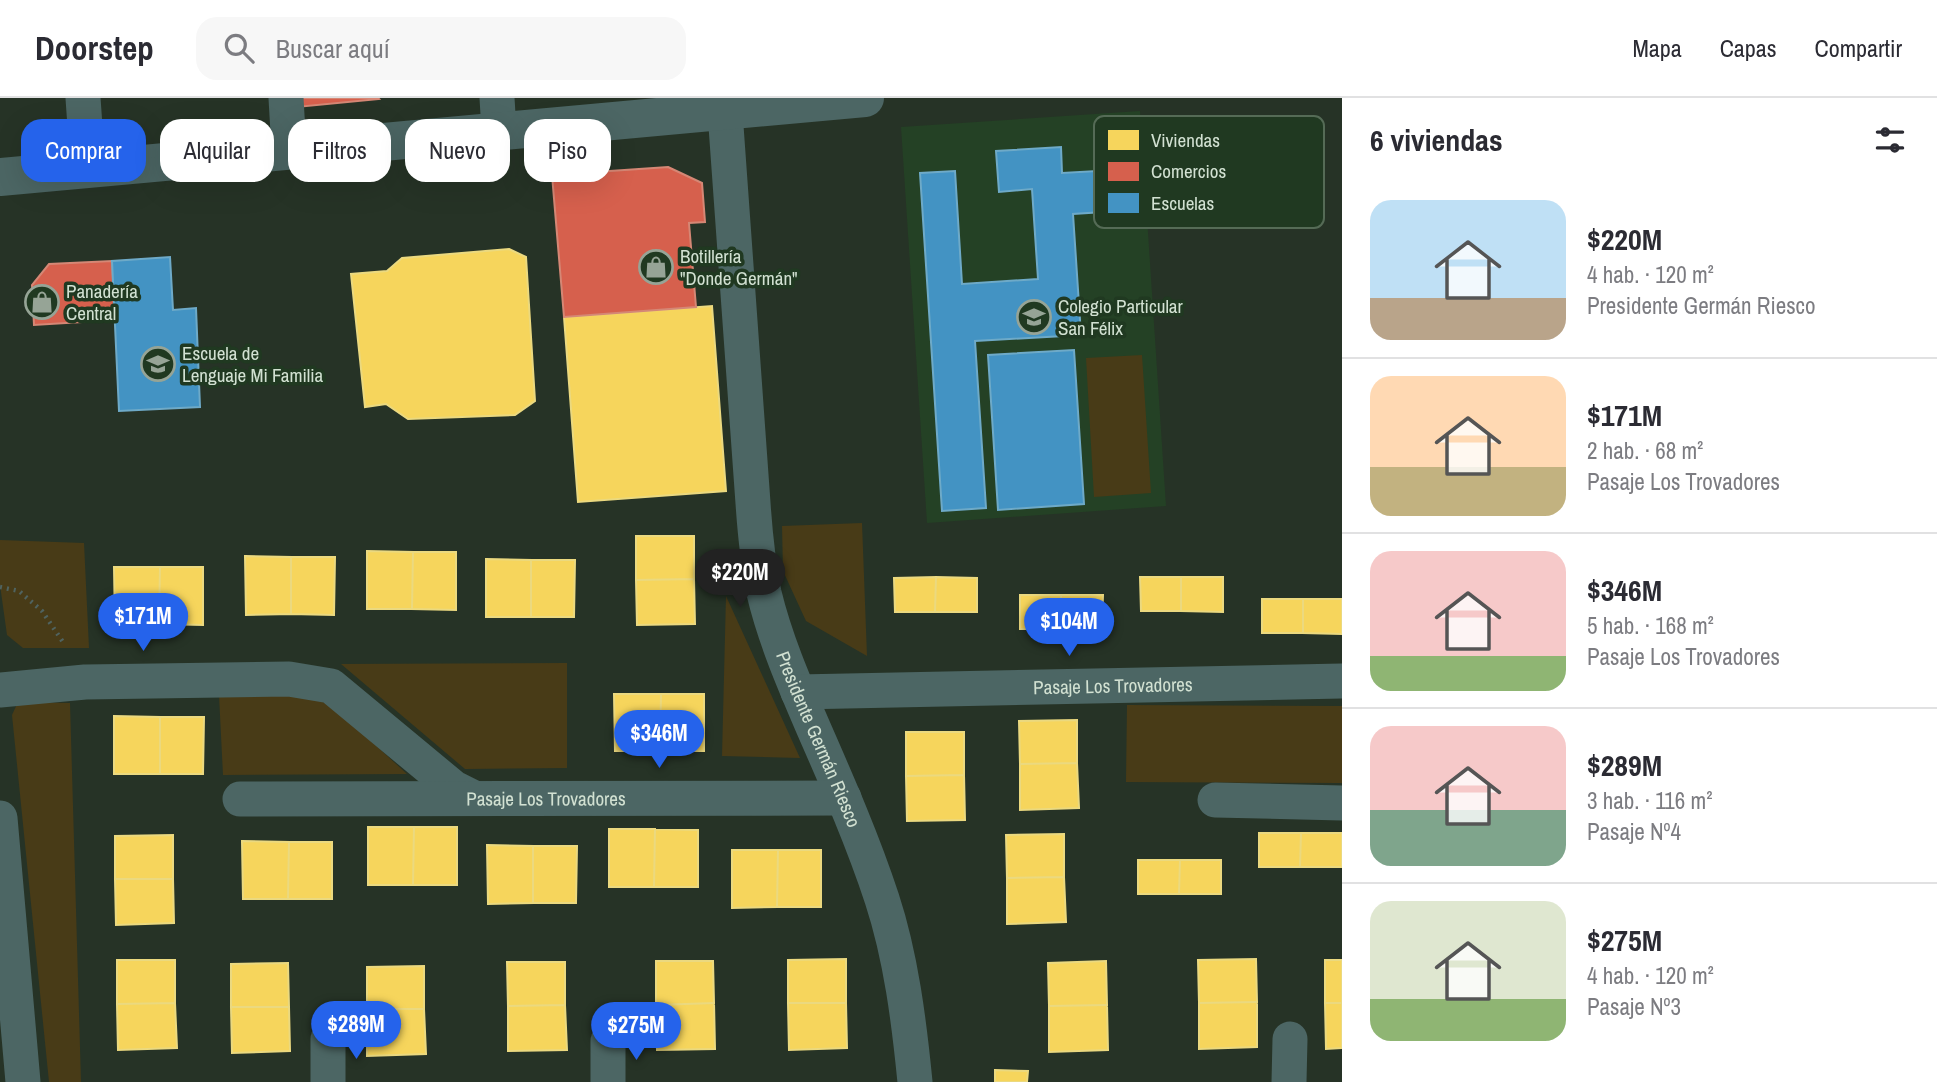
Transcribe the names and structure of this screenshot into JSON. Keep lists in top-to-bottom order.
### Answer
{
  "streets": {
    "street": ["Pasaje Los Trovadores", "Presidente Germán Riesco"]
  },
  "crossings": [
    ["Pasaje Los Trovadores", "Presidente Germán Riesco"]
  ],
  "places": {
    "shop": ["Botillería \"Donde Germán\"", "Panadería Central"],
    "school or university": ["Colegio Particular San Félix", "Escuela de Lenguaje Mi Familia"]
  },
  "legend": ["Viviendas", "Comercios", "Escuelas"],
  "page": {
    "header": "Doorstep",
    "search": "Buscar aquí",
    "nav": ["Mapa", "Capas", "Compartir"],
    "heading": "6 viviendas",
    "chip": [
      "Comprar",
      "Alquilar",
      "Filtros",
      "Nuevo",
      "Piso"
    ],
    "list": [
      {
        "name": "$220M",
        "note": "4 hab. · 120 m² · Presidente Germán Riesco"
      },
      {
        "name": "$171M",
        "note": "2 hab. · 68 m² · Pasaje Los Trovadores"
      },
      {
        "name": "$346M",
        "note": "5 hab. · 168 m² · Pasaje Los Trovadores"
      },
      {
        "name": "$289M",
        "note": "3 hab. · 116 m² · Pasaje Nº4"
      },
      {
        "name": "$275M",
        "note": "4 hab. · 120 m² · Pasaje Nº3"
      }
    ],
    "price": [
      "$220M",
      "$171M",
      "$104M",
      "$346M",
      "$289M",
      "$275M"
    ]
  }
}
